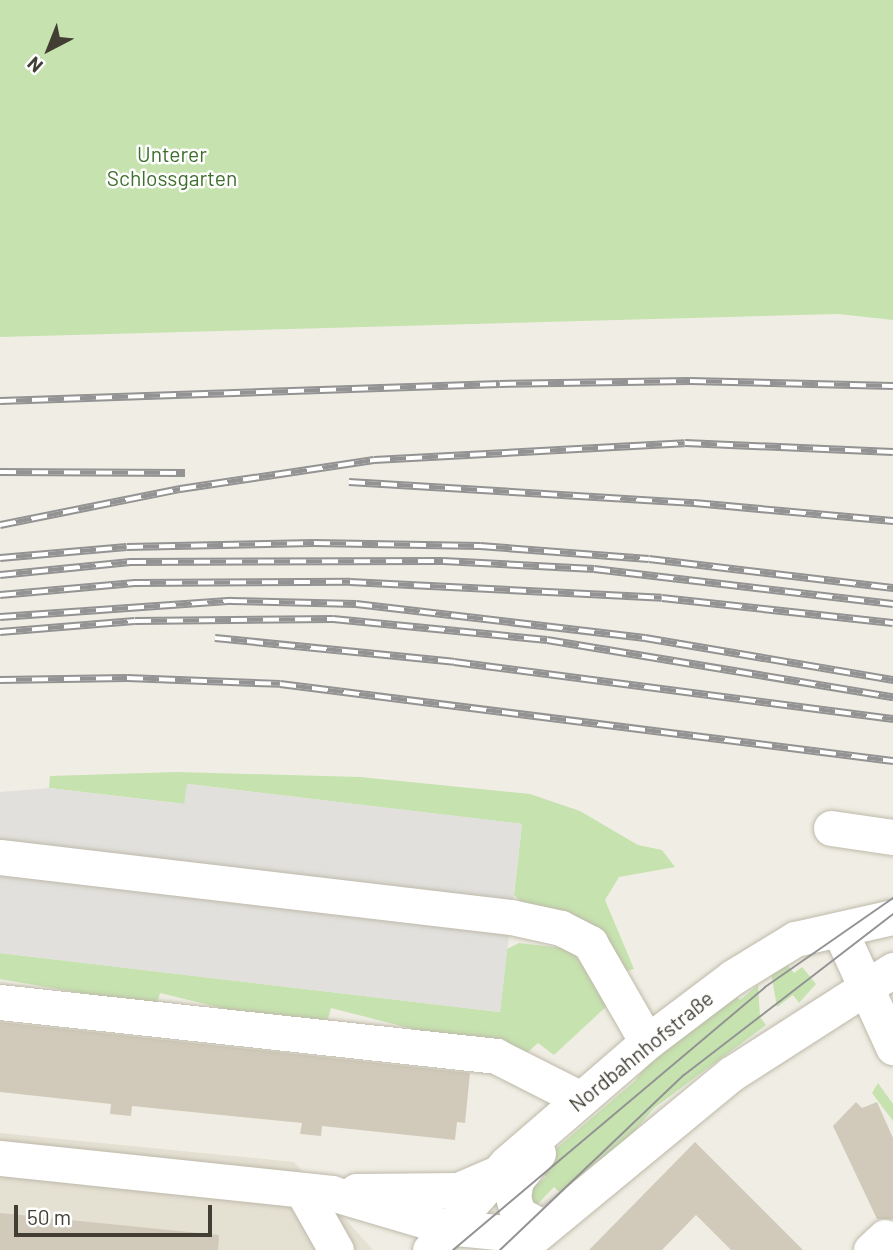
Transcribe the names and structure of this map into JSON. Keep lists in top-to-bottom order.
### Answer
{
  "streets": {
    "street": ["Nordbahnhofstraße"]
  },
  "parks": ["Unterer Schlossgarten"],
  "scale_bar": "50 m",
  "north": "bottom left"
}
